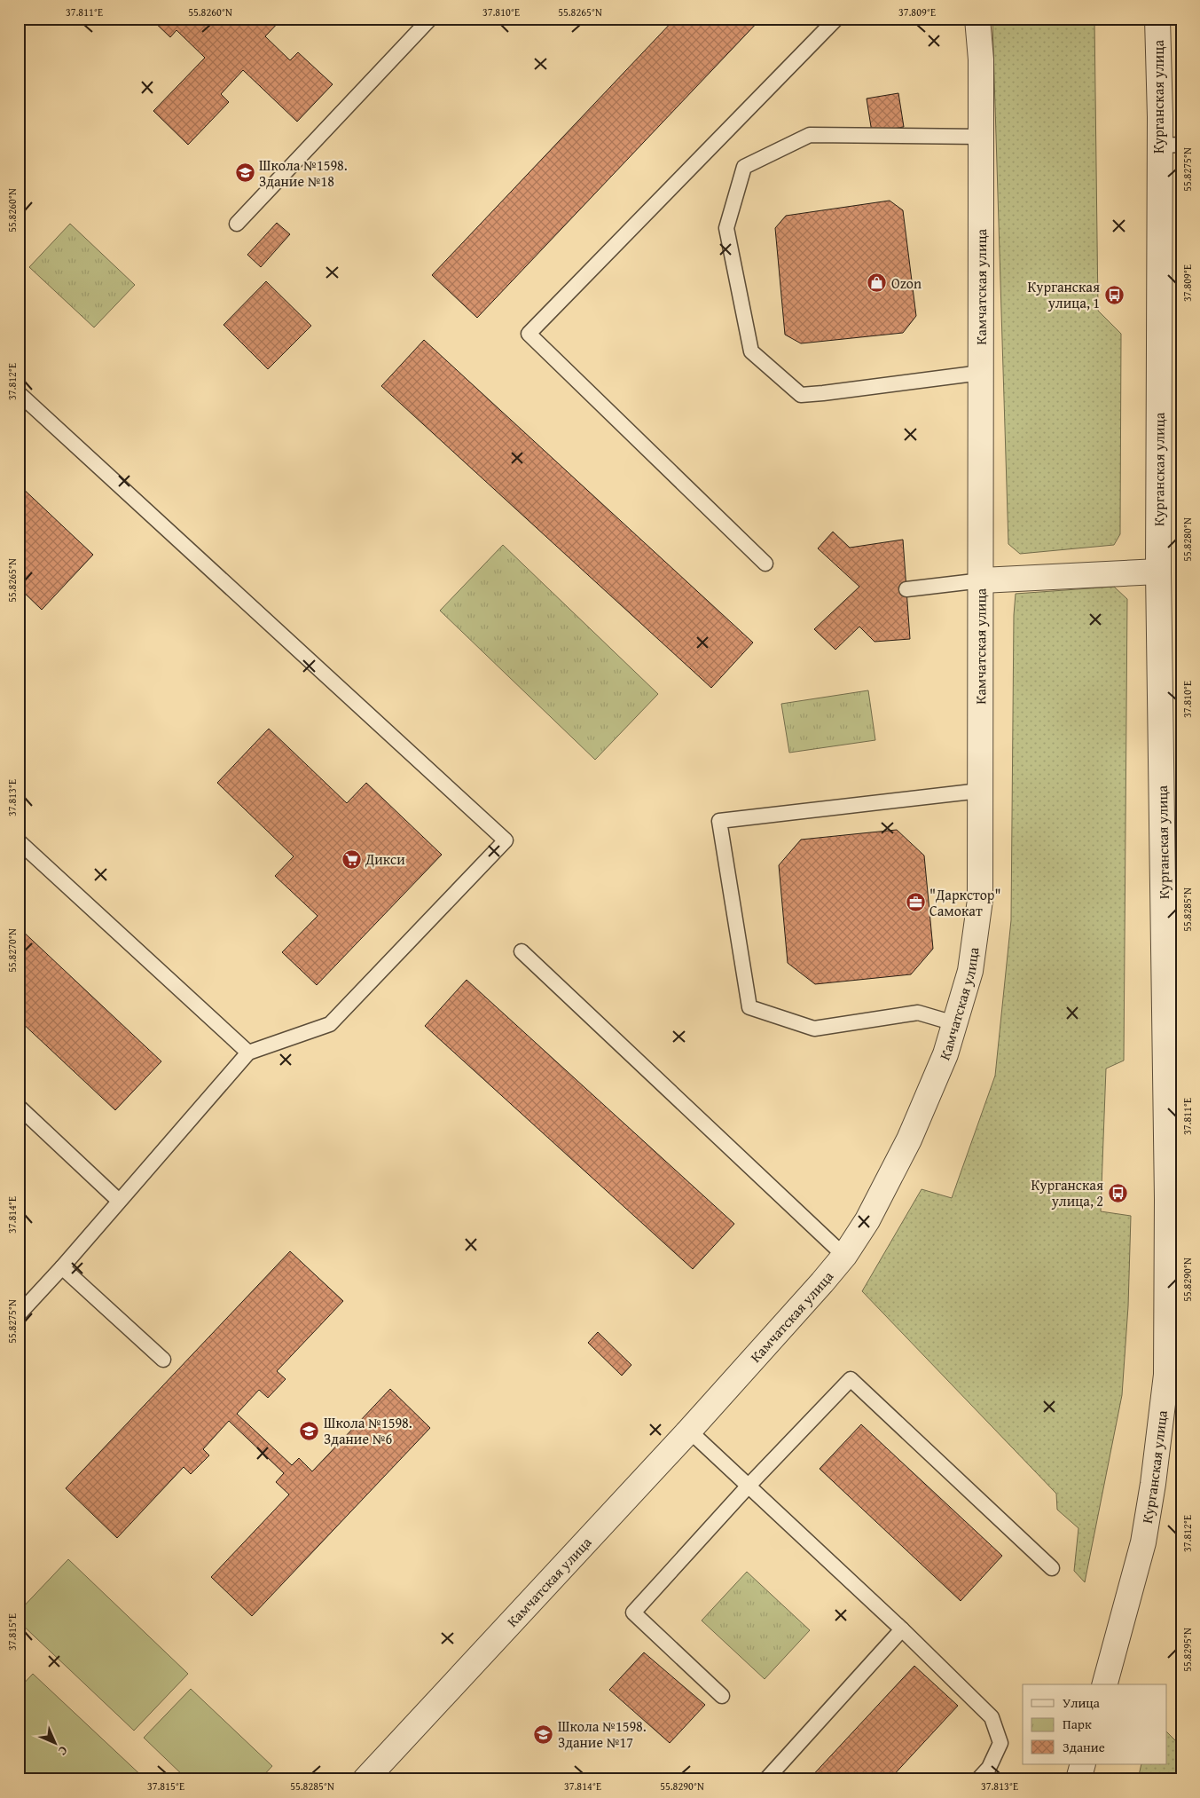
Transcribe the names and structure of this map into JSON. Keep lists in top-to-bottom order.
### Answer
{
  "streets": {
    "street": ["Курганская улица", "Камчатская улица"]
  },
  "places": {
    "school or university": ["Школа №1598. Здание №18", "Школа №1598. Здание №6", "Школа №1598. Здание №17"],
    "shop": ["Ozon"],
    "bus stop": ["Курганская улица, 1", "Курганская улица, 2"],
    "supermarket": ["Дикси"],
    "office": ["\"Даркстор\" Самокат"]
  },
  "legend": ["Улица", "Парк", "Здание"],
  "north": "bottom right",
  "coordinates": [
    "37.811°E",
    "55.8260°N",
    "37.810°E",
    "55.8265°N",
    "37.809°E",
    "55.8275°N",
    "37.812°E",
    "55.8280°N",
    "37.813°E",
    "55.8285°N",
    "55.8270°N",
    "37.814°E",
    "55.8290°N",
    "37.815°E",
    "55.8295°N"
  ]
}
